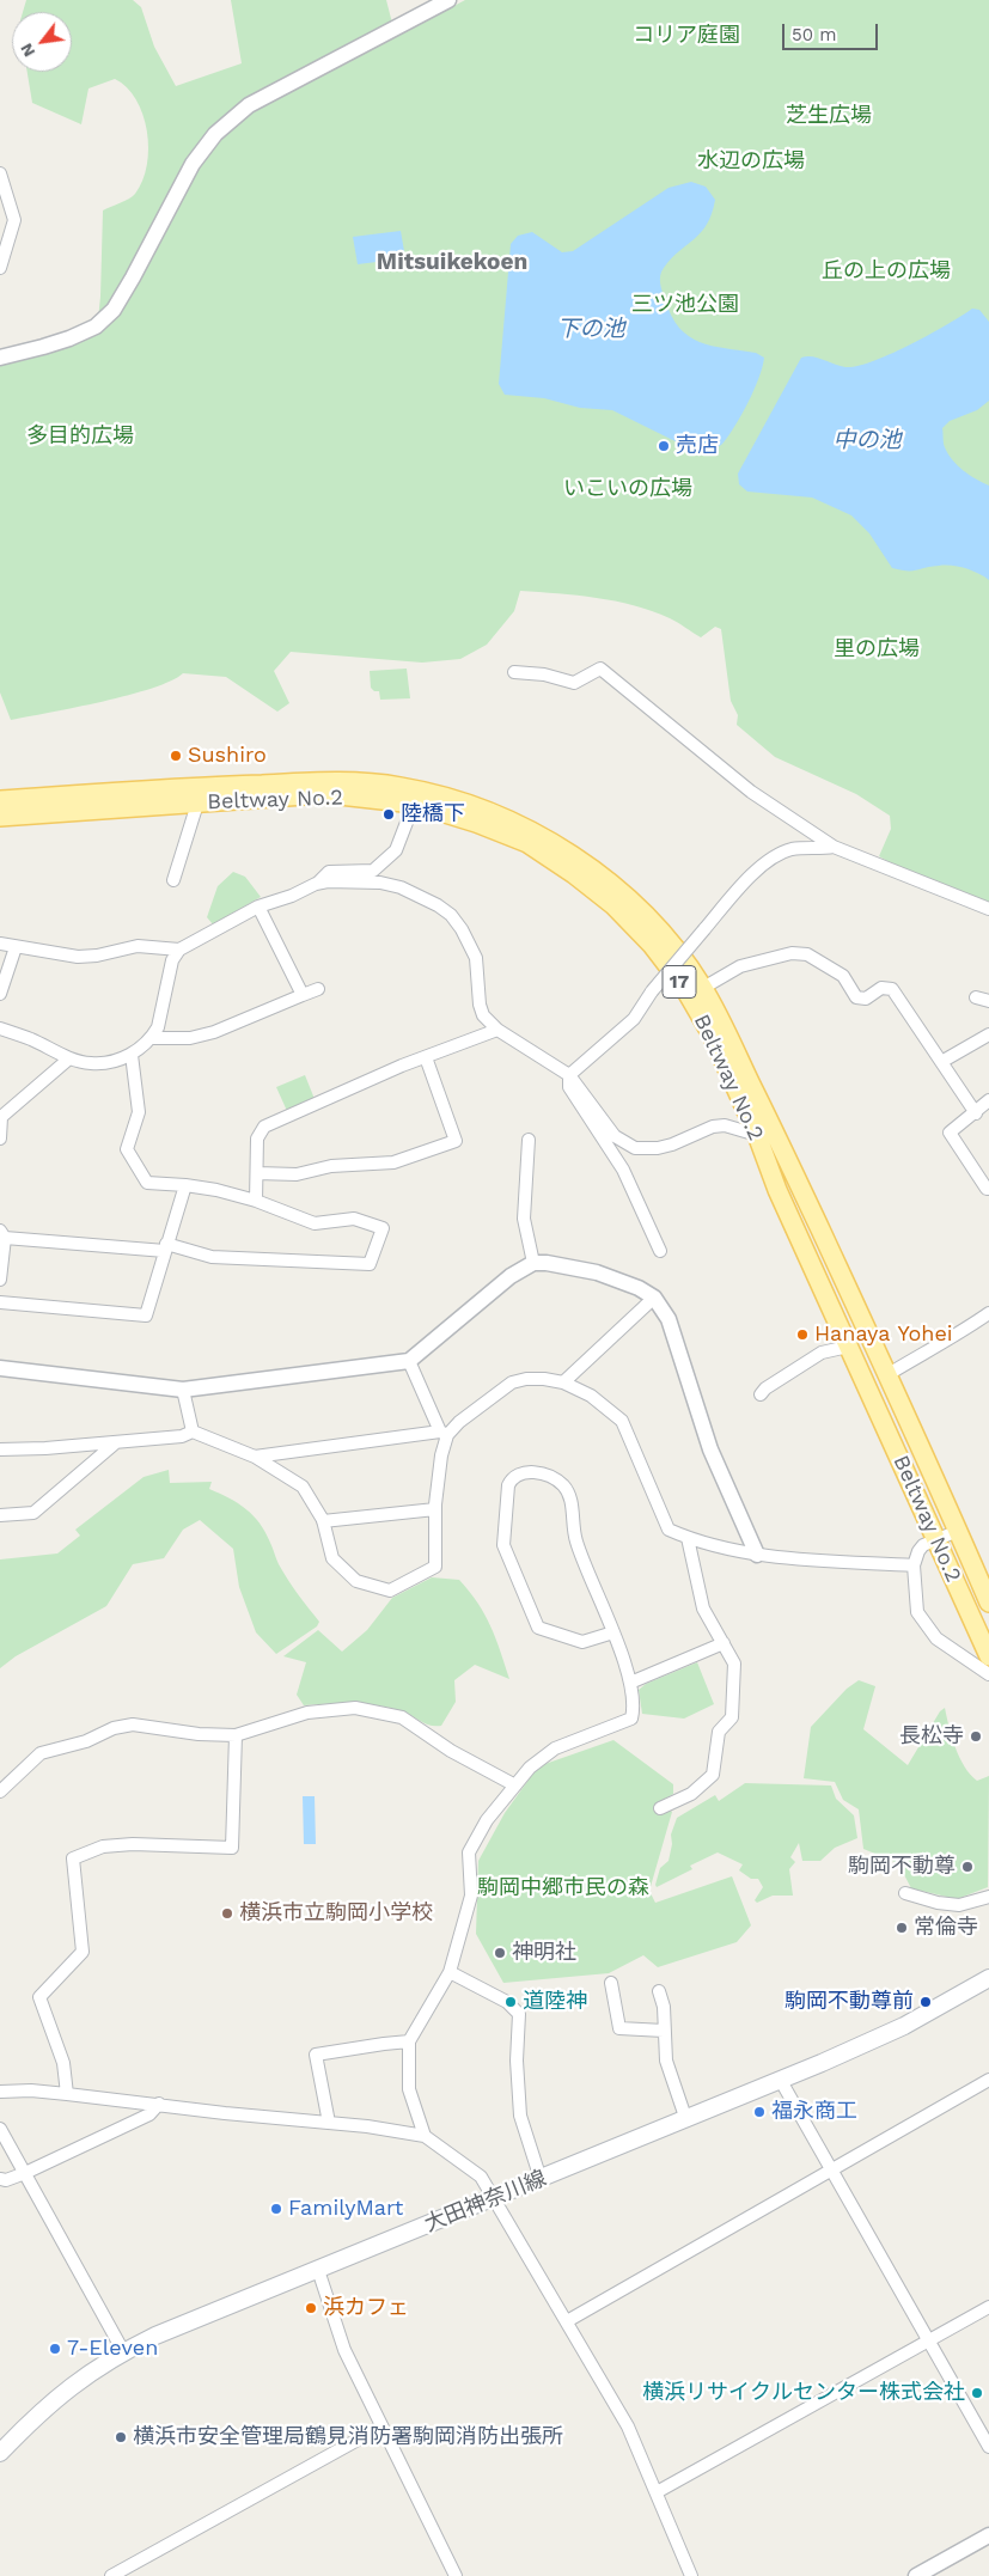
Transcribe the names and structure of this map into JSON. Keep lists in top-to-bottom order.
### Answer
{
  "streets": {
    "main road": ["Beltway No.2", "17", "大田神奈川線"]
  },
  "districts": ["Mitsuikekoen"],
  "water": ["下の池", "中の池"],
  "parks": [
    "コリア庭園",
    "芝生広場",
    "水辺の広場",
    "丘の上の広場",
    "三ツ池公園",
    "多目的広場",
    "いこいの広場",
    "里の広場",
    "駒岡中郷市民の森"
  ],
  "places": [
    "売店",
    "Sushiro",
    "陸橋下",
    "Hanaya Yohei",
    "長松寺",
    "駒岡不動尊",
    "横浜市立駒岡小学校",
    "常倫寺",
    "神明社",
    "道陸神",
    "駒岡不動尊前",
    "福永商工",
    "FamilyMart",
    "浜カフェ",
    "7-Eleven",
    "横浜リサイクルセンター株式会社",
    "横浜市安全管理局鶴見消防署駒岡消防出張所"
  ],
  "scale_bar": "50 m",
  "north": "bottom left"
}
